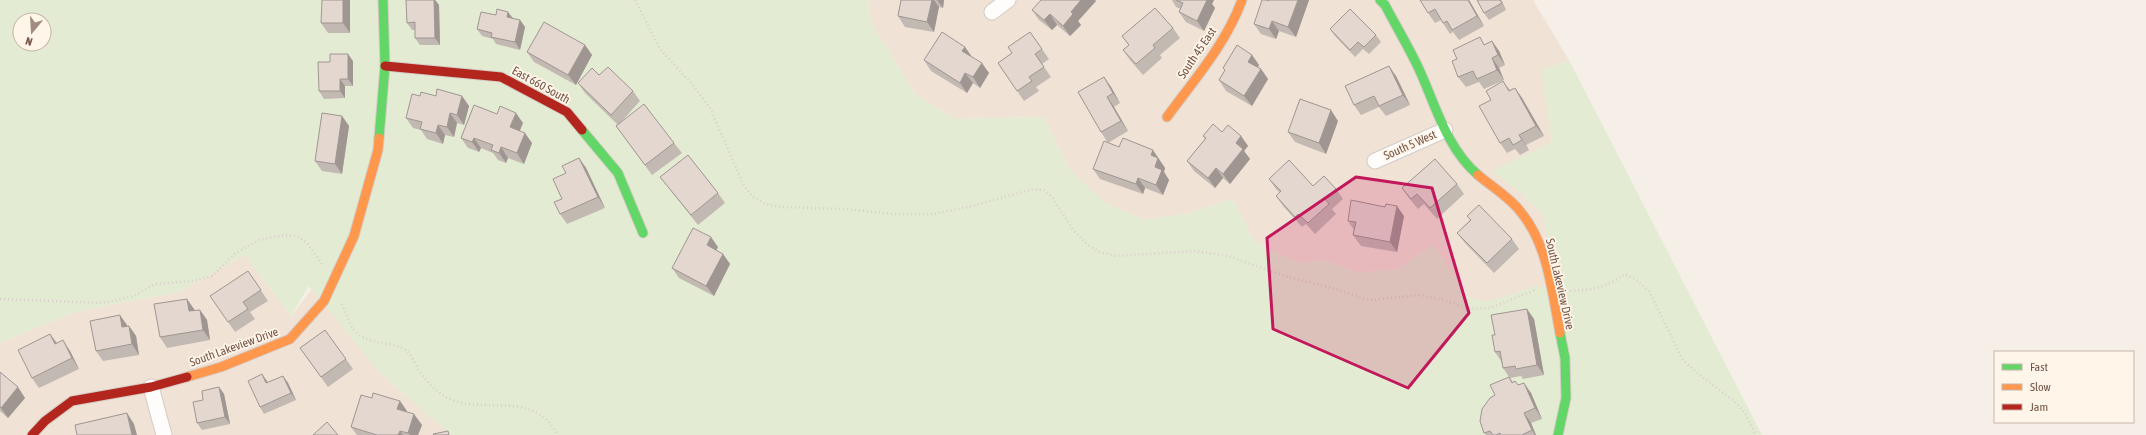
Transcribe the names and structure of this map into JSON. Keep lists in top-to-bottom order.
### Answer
{
  "streets": {
    "street": [
      "South 45 East",
      "East 660 South",
      "South 5 West",
      "South Lakeview Drive"
    ]
  },
  "crossings": [
    ["East 660 South", "South Lakeview Drive"],
    ["South 5 West", "South Lakeview Drive"]
  ],
  "legend": ["Fast", "Slow", "Jam"],
  "north": "bottom"
}
